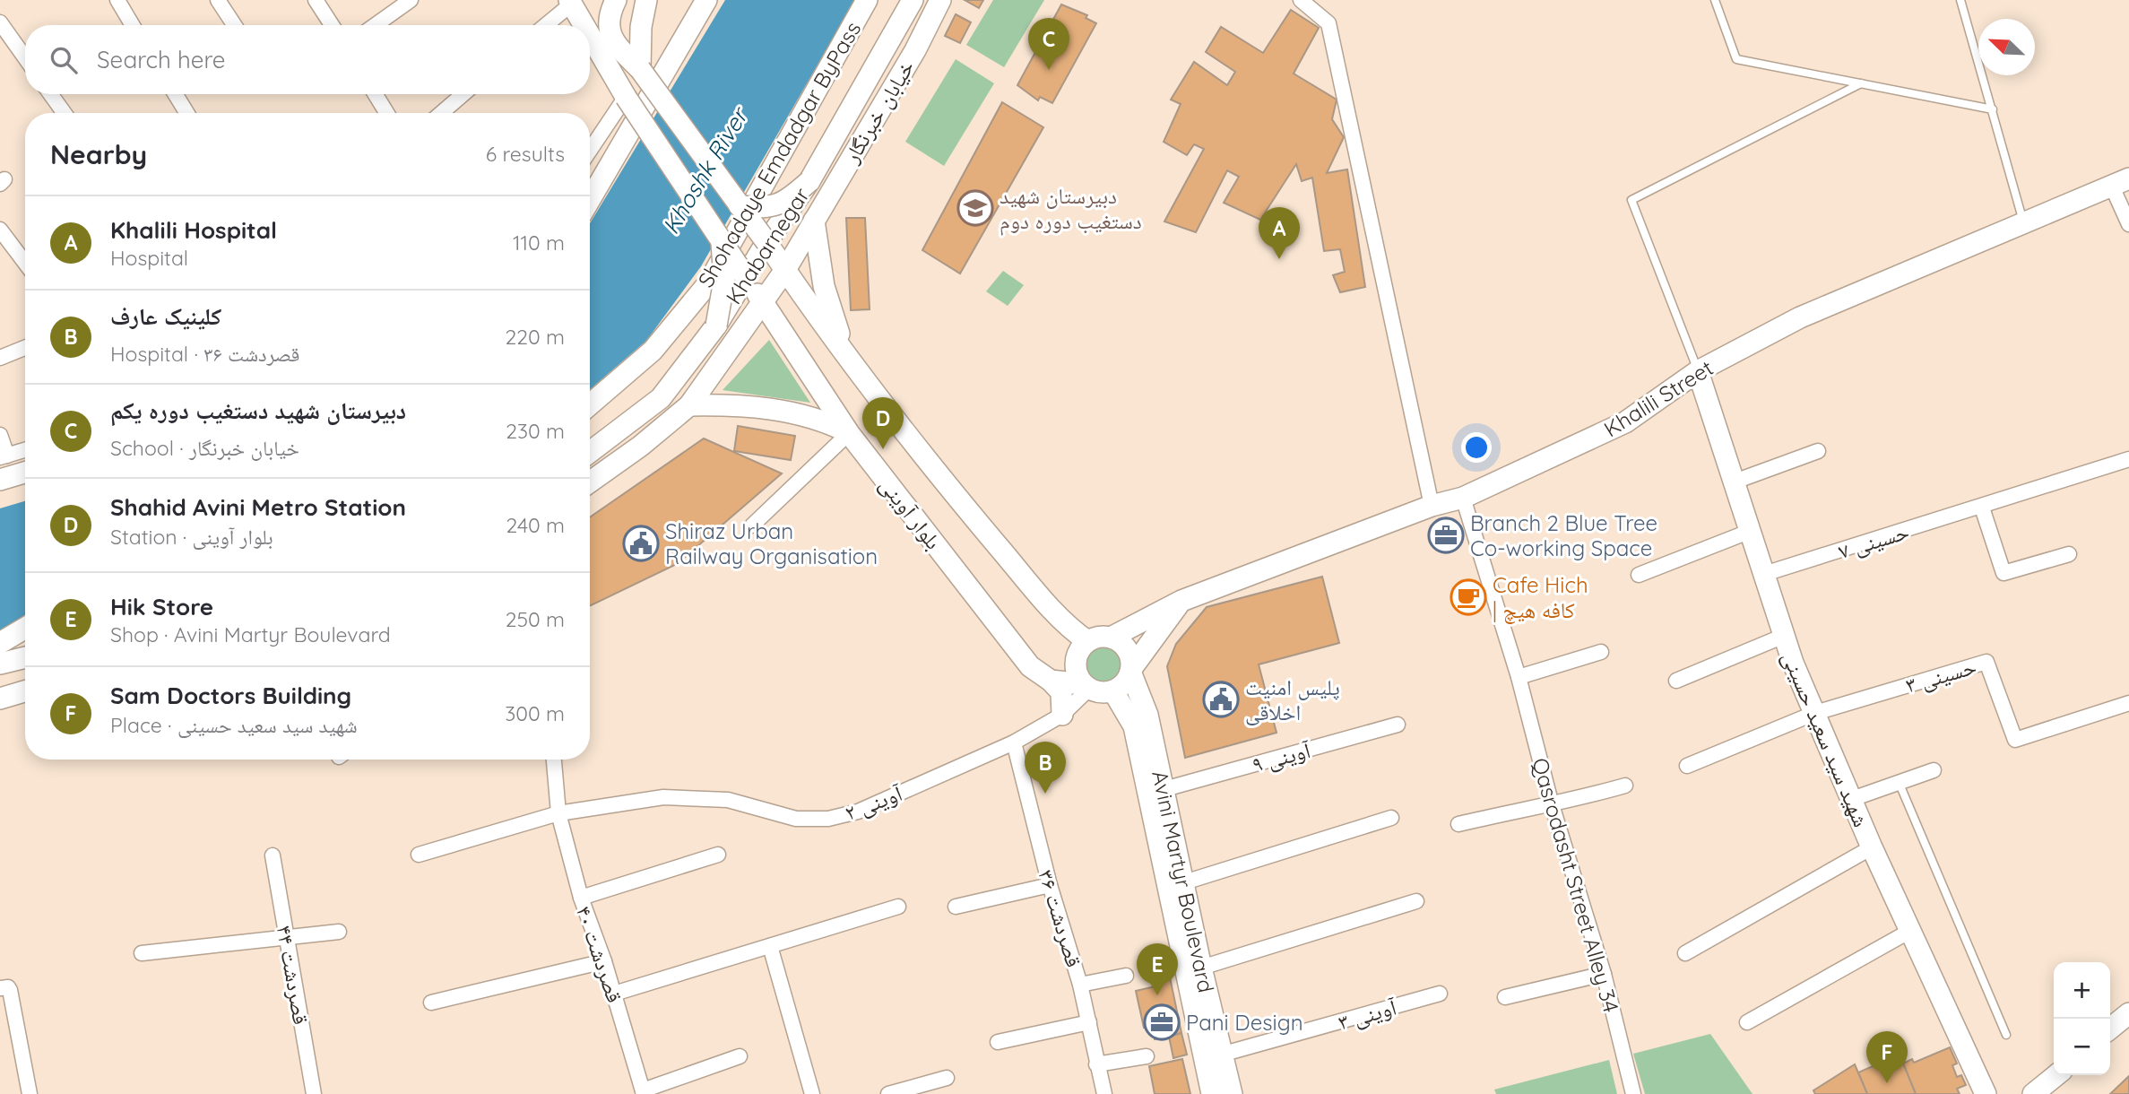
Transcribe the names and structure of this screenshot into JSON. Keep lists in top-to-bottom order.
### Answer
{
  "streets": {
    "street": [
      "خیابان خبرنگار",
      "Shohadaye Emdadgar ByPass",
      "Khabarnegar",
      "Khalili Street",
      "بلوار آوینی",
      "۷ حسینی",
      "۳ حسینی",
      "شهید سید سعید حسینی",
      "۹ آوینی",
      "۲ آوینی",
      "Avini Martyr Boulevard",
      "Qasrodasht Street Alley 34",
      "۳۶ قصردشت",
      "۴۰ قصردشت",
      "۴۴ قصردشت",
      "۳ آوینی"
    ]
  },
  "crossings": [
    ["خیابان خبرنگار", "Khabarnegar"],
    ["Khabarnegar", "بلوار آوینی"],
    ["Khalili Street", "شهید سید سعید حسینی"],
    ["Khalili Street", "۲ آوینی"],
    ["Khalili Street", "Avini Martyr Boulevard"],
    ["Khalili Street", "Qasrodasht Street Alley 34"],
    ["۷ حسینی", "شهید سید سعید حسینی"],
    ["۳ حسینی", "شهید سید سعید حسینی"],
    ["۹ آوینی", "Avini Martyr Boulevard"],
    ["۲ آوینی", "Avini Martyr Boulevard"],
    ["۲ آوینی", "۳۶ قصردشت"],
    ["۲ آوینی", "۴۰ قصردشت"],
    ["Avini Martyr Boulevard", "۳ آوینی"]
  ],
  "water": ["Khoshk River"],
  "places": {
    "school or university": ["دبیرستان شهید دستغیب دوره دوم"],
    "office": ["Branch 2 Blue Tree Co-working Space", "Pani Design"],
    "public building": ["Shiraz Urban Railway Organisation", "پلیس امنیت اخلاقی"],
    "cafe": ["Cafe Hich | کافه هیچ"]
  },
  "north": "top left",
  "page": {
    "pins": [
      "C",
      "A",
      "D",
      "B",
      "E",
      "F"
    ],
    "search": "Search here",
    "heading": ["Nearby", "6 results"],
    "list": [
      {
        "mark": "A",
        "name": "Khalili Hospital",
        "note": "Hospital",
        "value": "110 m"
      },
      {
        "mark": "B",
        "name": "کلینیک عارف",
        "note": "Hospital · ۳۶ قصردشت",
        "value": "220 m"
      },
      {
        "mark": "C",
        "name": "دبیرستان شهید دستغیب دوره یکم",
        "note": "School · خیابان خبرنگار",
        "value": "230 m"
      },
      {
        "mark": "D",
        "name": "Shahid Avini Metro Station",
        "note": "Station · بلوار آوینی",
        "value": "240 m"
      },
      {
        "mark": "E",
        "name": "Hik Store",
        "note": "Shop · Avini Martyr Boulevard",
        "value": "250 m"
      },
      {
        "mark": "F",
        "name": "Sam Doctors Building",
        "note": "Place · شهید سید سعید حسینی",
        "value": "300 m"
      }
    ],
    "map_buttons": ["+", "−"]
  }
}
